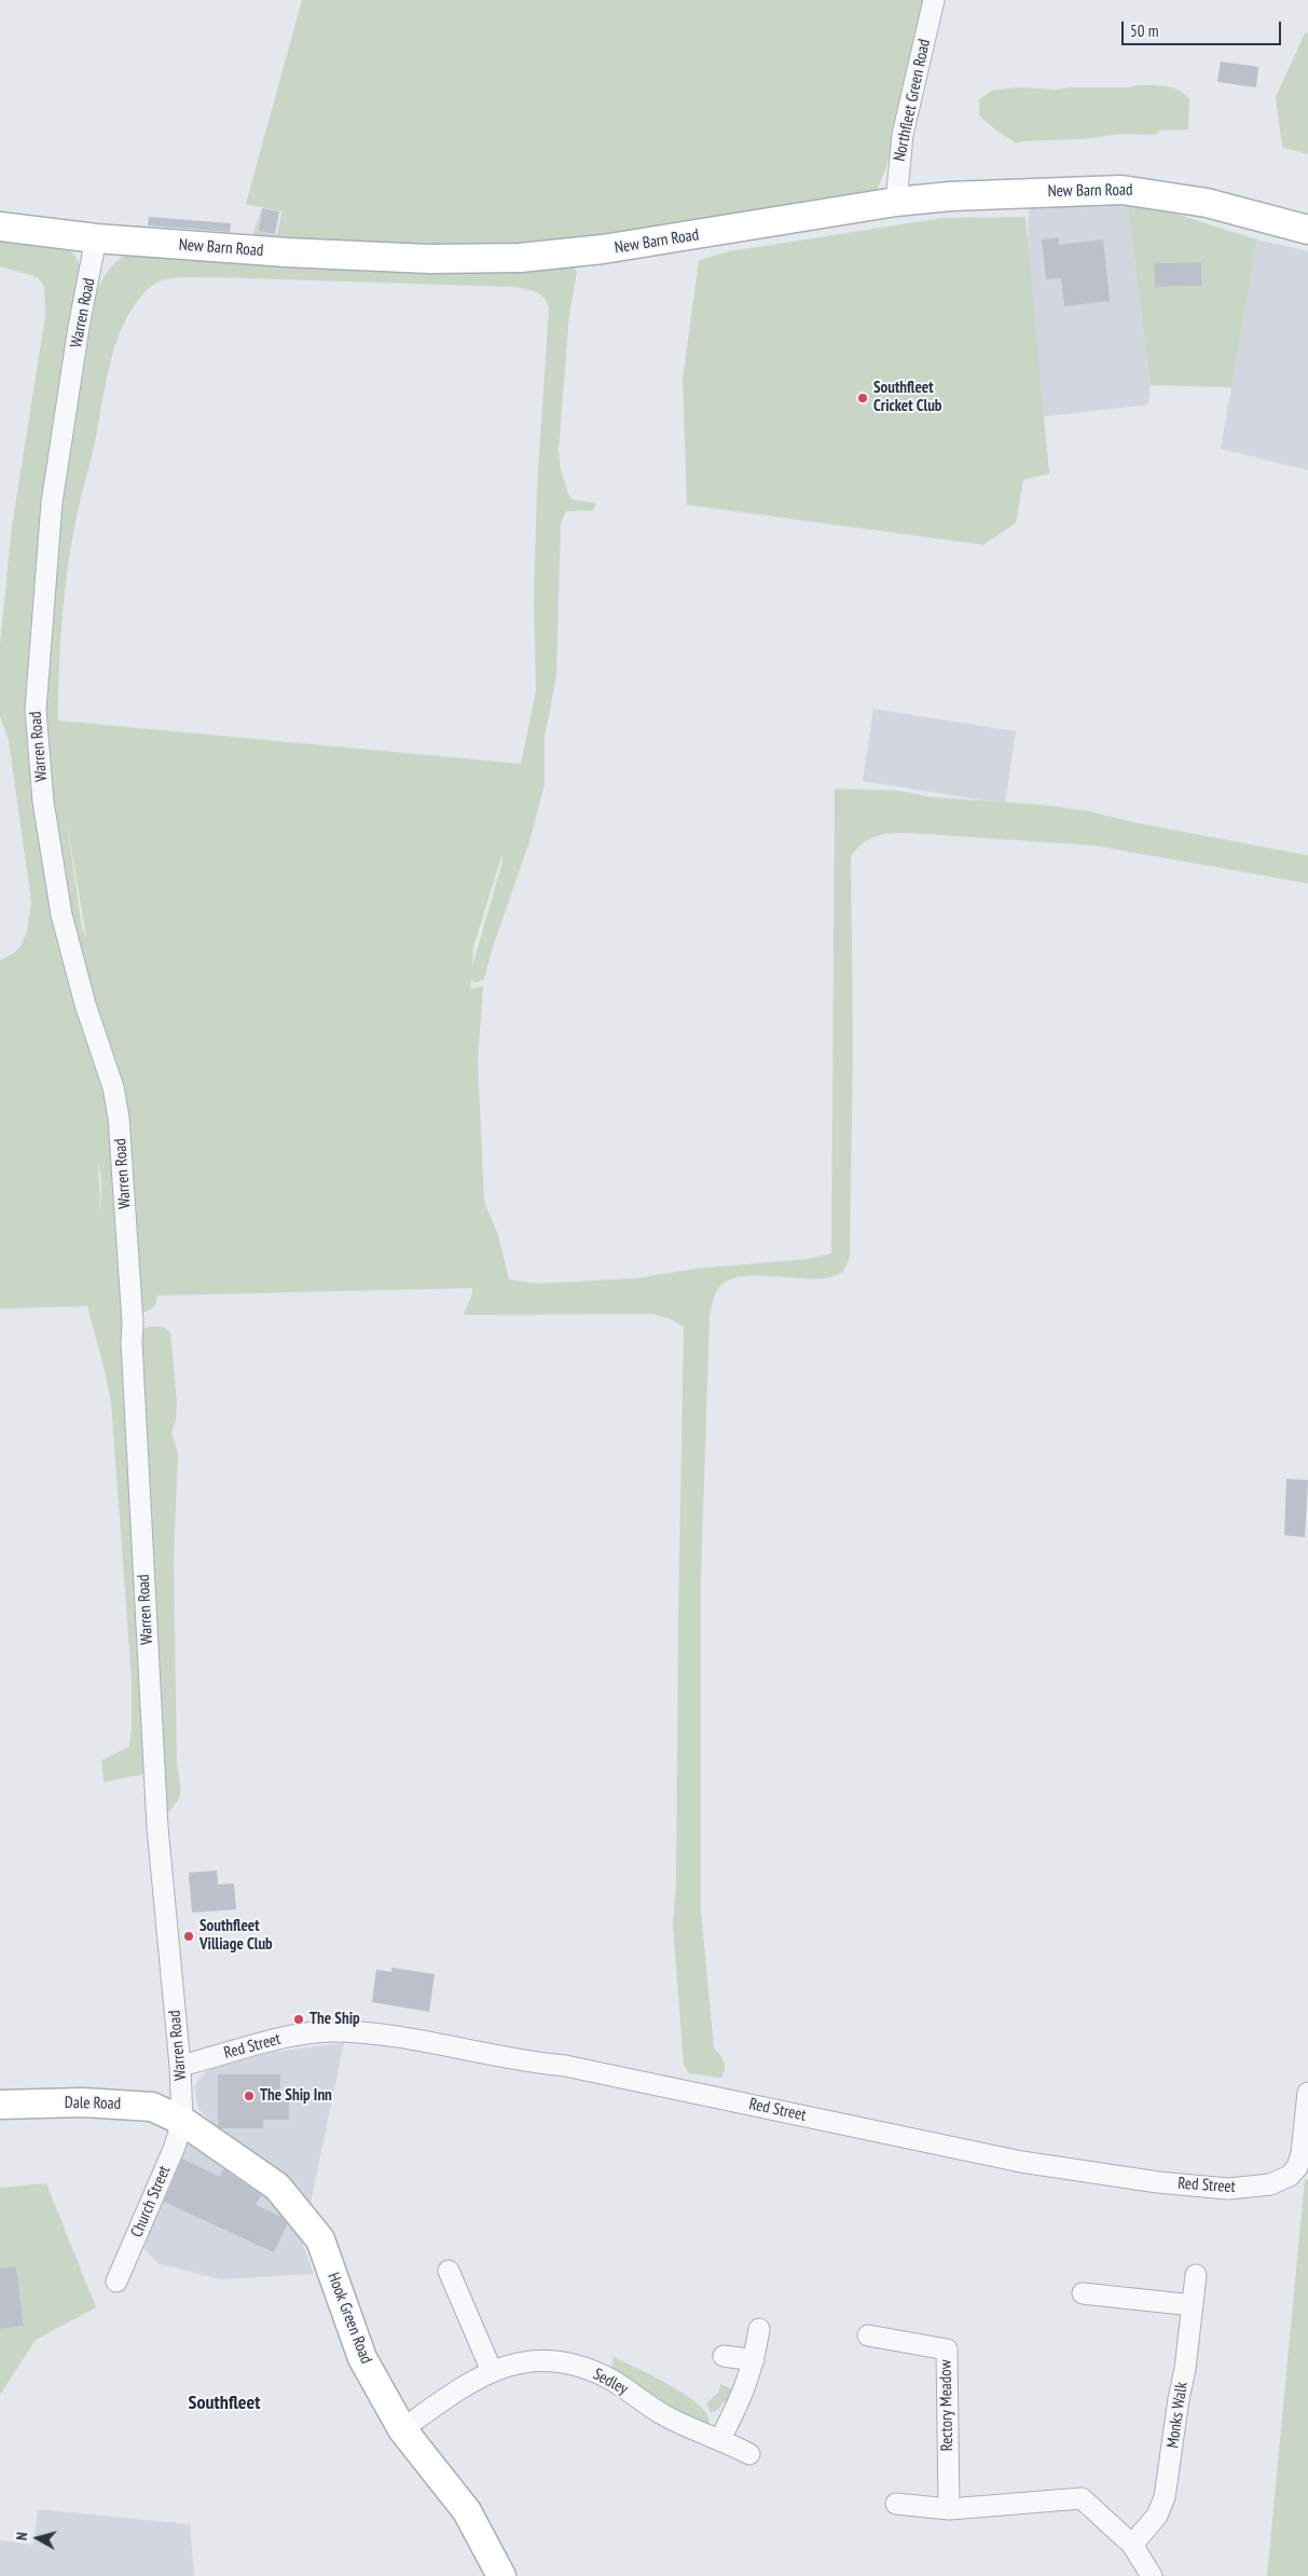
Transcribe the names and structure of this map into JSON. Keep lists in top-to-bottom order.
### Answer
{
  "streets": {
    "street": [
      "Northfleet Green Road",
      "New Barn Road",
      "Warren Road",
      "Red Street",
      "Dale Road",
      "Church Street",
      "Hook Green Road",
      "Sedley",
      "Rectory Meadow",
      "Monks Walk"
    ]
  },
  "crossings": [
    ["Northfleet Green Road", "New Barn Road"],
    ["New Barn Road", "Warren Road"],
    ["Warren Road", "Red Street"],
    ["Warren Road", "Dale Road"],
    ["Warren Road", "Church Street"],
    ["Warren Road", "Hook Green Road"],
    ["Dale Road", "Church Street"],
    ["Dale Road", "Hook Green Road"],
    ["Church Street", "Hook Green Road"],
    ["Hook Green Road", "Sedley"]
  ],
  "districts": ["Southfleet"],
  "places": [
    "Southfleet Cricket Club",
    "Southfleet Villiage Club",
    "The Ship",
    "The Ship Inn"
  ],
  "scale_bar": "50 m",
  "north": "left"
}
